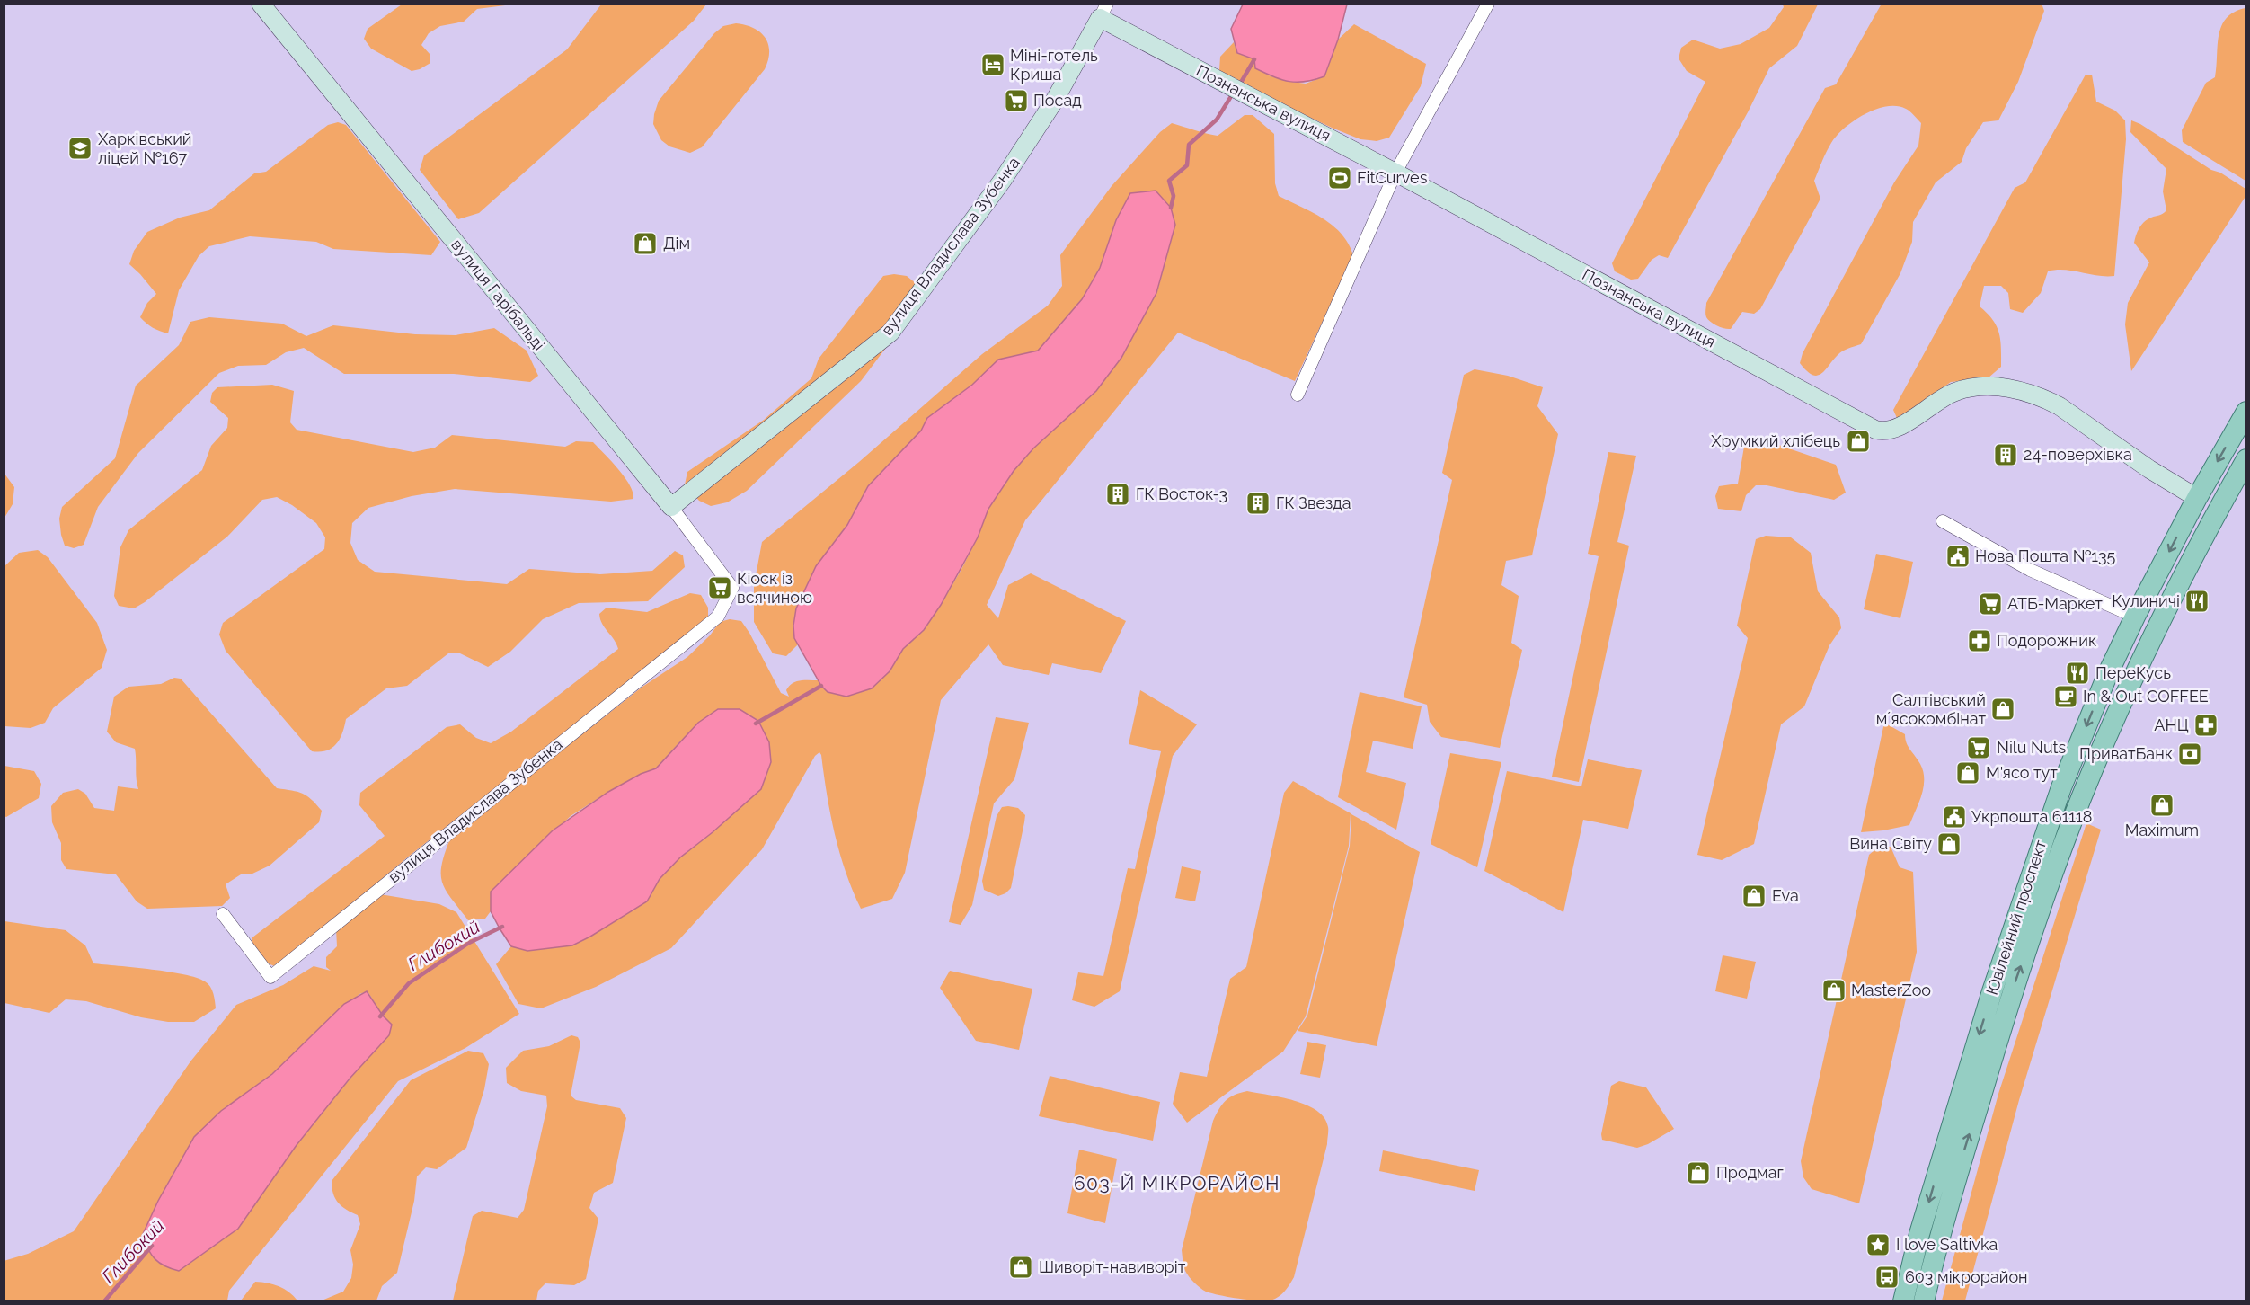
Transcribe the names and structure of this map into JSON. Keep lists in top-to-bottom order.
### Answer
{
  "streets": {
    "main road": ["Ювілейний проспект"],
    "street": ["Познанська вулиця", "вулиця Владислава Зубенка", "вулиця Гарібальді"]
  },
  "crossings": [
    ["Познанська вулиця", "вулиця Владислава Зубенка"],
    ["Познанська вулиця", "Ювілейний проспект"],
    ["вулиця Владислава Зубенка", "вулиця Гарібальді"]
  ],
  "districts": ["603-Й МІКРОРАЙОН"],
  "water": ["Глибокий"],
  "places": {
    "hotel": ["Міні-готель Криша"],
    "supermarket": [
      "Посад",
      "Кіоск із всячиною",
      "АТБ-Маркет",
      "Nilu Nuts"
    ],
    "school or university": ["Харківський ліцей №167"],
    "sports": ["FitCurves"],
    "shop": [
      "Дім",
      "Хрумкий хлібець",
      "Салтівський мʼясокомбінат",
      "М'ясо тут",
      "Maximum",
      "Вина Світу",
      "Eva",
      "MasterZoo",
      "Продмаг",
      "Шиворіт-навиворіт"
    ],
    "building": ["24-поверхівка", "ГК Восток-3", "ГК Звезда"],
    "public building": ["Нова Пошта №135", "Укрпошта 61118"],
    "restaurant": ["Кулиничі", "ПереКусь"],
    "pharmacy": ["Подорожник", "АНЦ"],
    "cafe": ["In & Out COFFEE"],
    "bank": ["ПриватБанк"],
    "place": ["I love Saltivka"],
    "bus stop": ["603 мікрорайон"]
  }
}
